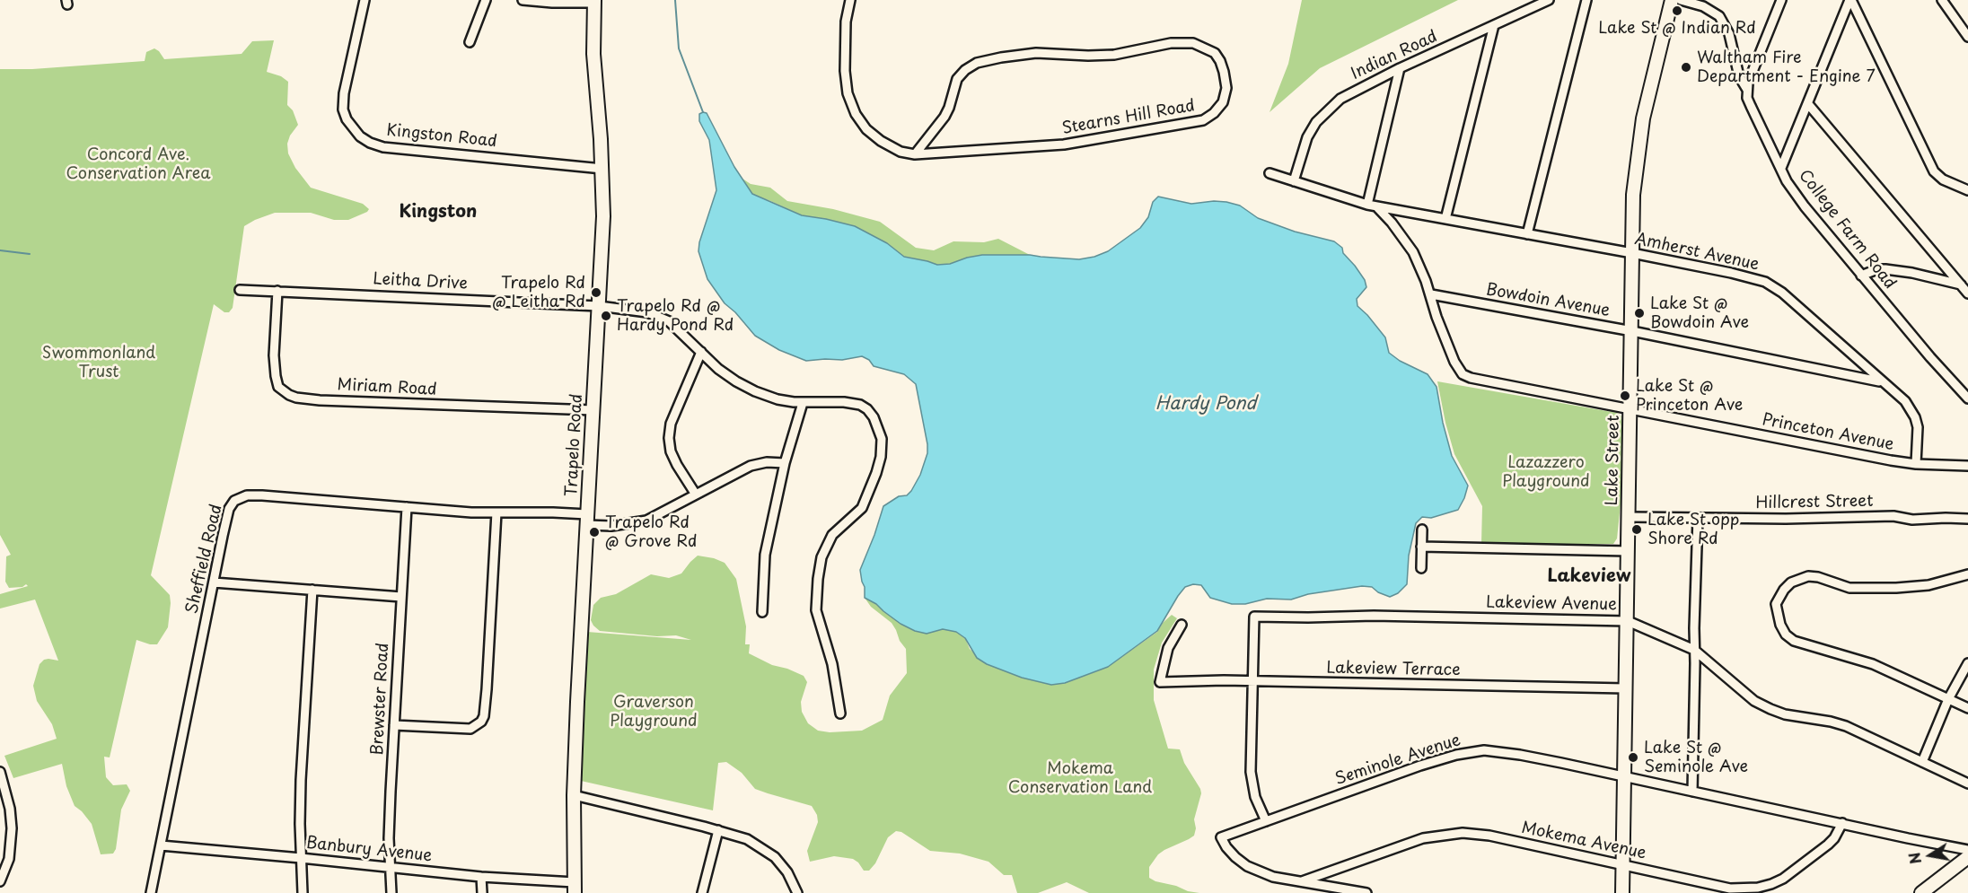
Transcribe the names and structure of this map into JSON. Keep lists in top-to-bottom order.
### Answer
{
  "streets": {
    "street": [
      "Indian Road",
      "Stearns Hill Road",
      "Kingston Road",
      "College Farm Road",
      "Amherst Avenue",
      "Leitha Drive",
      "Bowdoin Avenue",
      "Miriam Road",
      "Princeton Avenue",
      "Trapelo Road",
      "Lake Street",
      "Hillcrest Street",
      "Sheffield Road",
      "Lakeview Avenue",
      "Lakeview Terrace",
      "Brewster Road",
      "Seminole Avenue",
      "Mokema Avenue",
      "Banbury Avenue"
    ]
  },
  "crossings": [
    ["Indian Road", "Amherst Avenue"],
    ["Kingston Road", "Trapelo Road"],
    ["Amherst Avenue", "Bowdoin Avenue"],
    ["Amherst Avenue", "Princeton Avenue"],
    ["Amherst Avenue", "Lake Street"],
    ["Leitha Drive", "Miriam Road"],
    ["Leitha Drive", "Trapelo Road"],
    ["Bowdoin Avenue", "Princeton Avenue"],
    ["Bowdoin Avenue", "Lake Street"],
    ["Miriam Road", "Trapelo Road"],
    ["Princeton Avenue", "Lake Street"],
    ["Trapelo Road", "Sheffield Road"],
    ["Trapelo Road", "Banbury Avenue"],
    ["Lake Street", "Hillcrest Street"],
    ["Lake Street", "Lakeview Avenue"],
    ["Lake Street", "Lakeview Terrace"],
    ["Lake Street", "Seminole Avenue"],
    ["Lake Street", "Mokema Avenue"],
    ["Sheffield Road", "Brewster Road"],
    ["Sheffield Road", "Banbury Avenue"],
    ["Lakeview Avenue", "Lakeview Terrace"],
    ["Brewster Road", "Banbury Avenue"],
    ["Seminole Avenue", "Mokema Avenue"]
  ],
  "districts": ["Kingston", "Lakeview"],
  "water": ["Hardy Pond"],
  "parks": [
    "Concord Ave. Conservation Area",
    "Swommonland Trust",
    "Lazazzero Playground",
    "Graverson Playground",
    "Mokema Conservation Land"
  ],
  "places": [
    "Lake St @ Indian Rd",
    "Waltham Fire Department - Engine 7",
    "Trapelo Rd @ Leitha Rd",
    "Lake St @ Bowdoin Ave",
    "Trapelo Rd @ Hardy Pond Rd",
    "Lake St @ Princeton Ave",
    "Lake St opp Shore Rd",
    "Trapelo Rd @ Grove Rd",
    "Lake St @ Seminole Ave"
  ],
  "north": "left"
}
